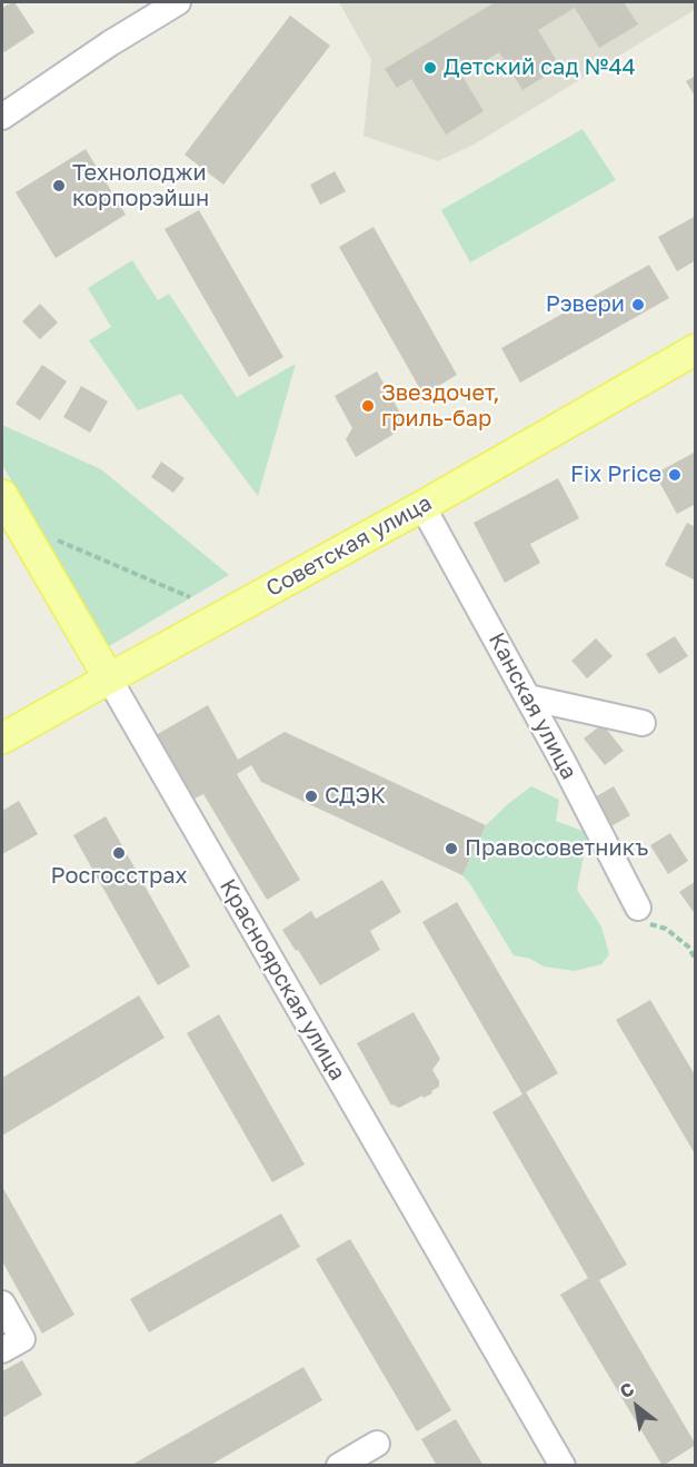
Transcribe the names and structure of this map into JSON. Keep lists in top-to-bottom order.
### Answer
{
  "streets": {
    "main road": ["Советская улица", "Красноярская улица"],
    "street": ["Канская улица"]
  },
  "crossings": [
    ["Советская улица", "Канская улица"],
    ["Советская улица", "Красноярская улица"]
  ],
  "places": [
    "Детский сад №44",
    "Технолоджи корпорэйшн",
    "Рэвери",
    "Звездочет, гриль-бар",
    "Fix Price",
    "СДЭК",
    "Правосоветникъ",
    "Росгосстрах"
  ],
  "north": "top left"
}
